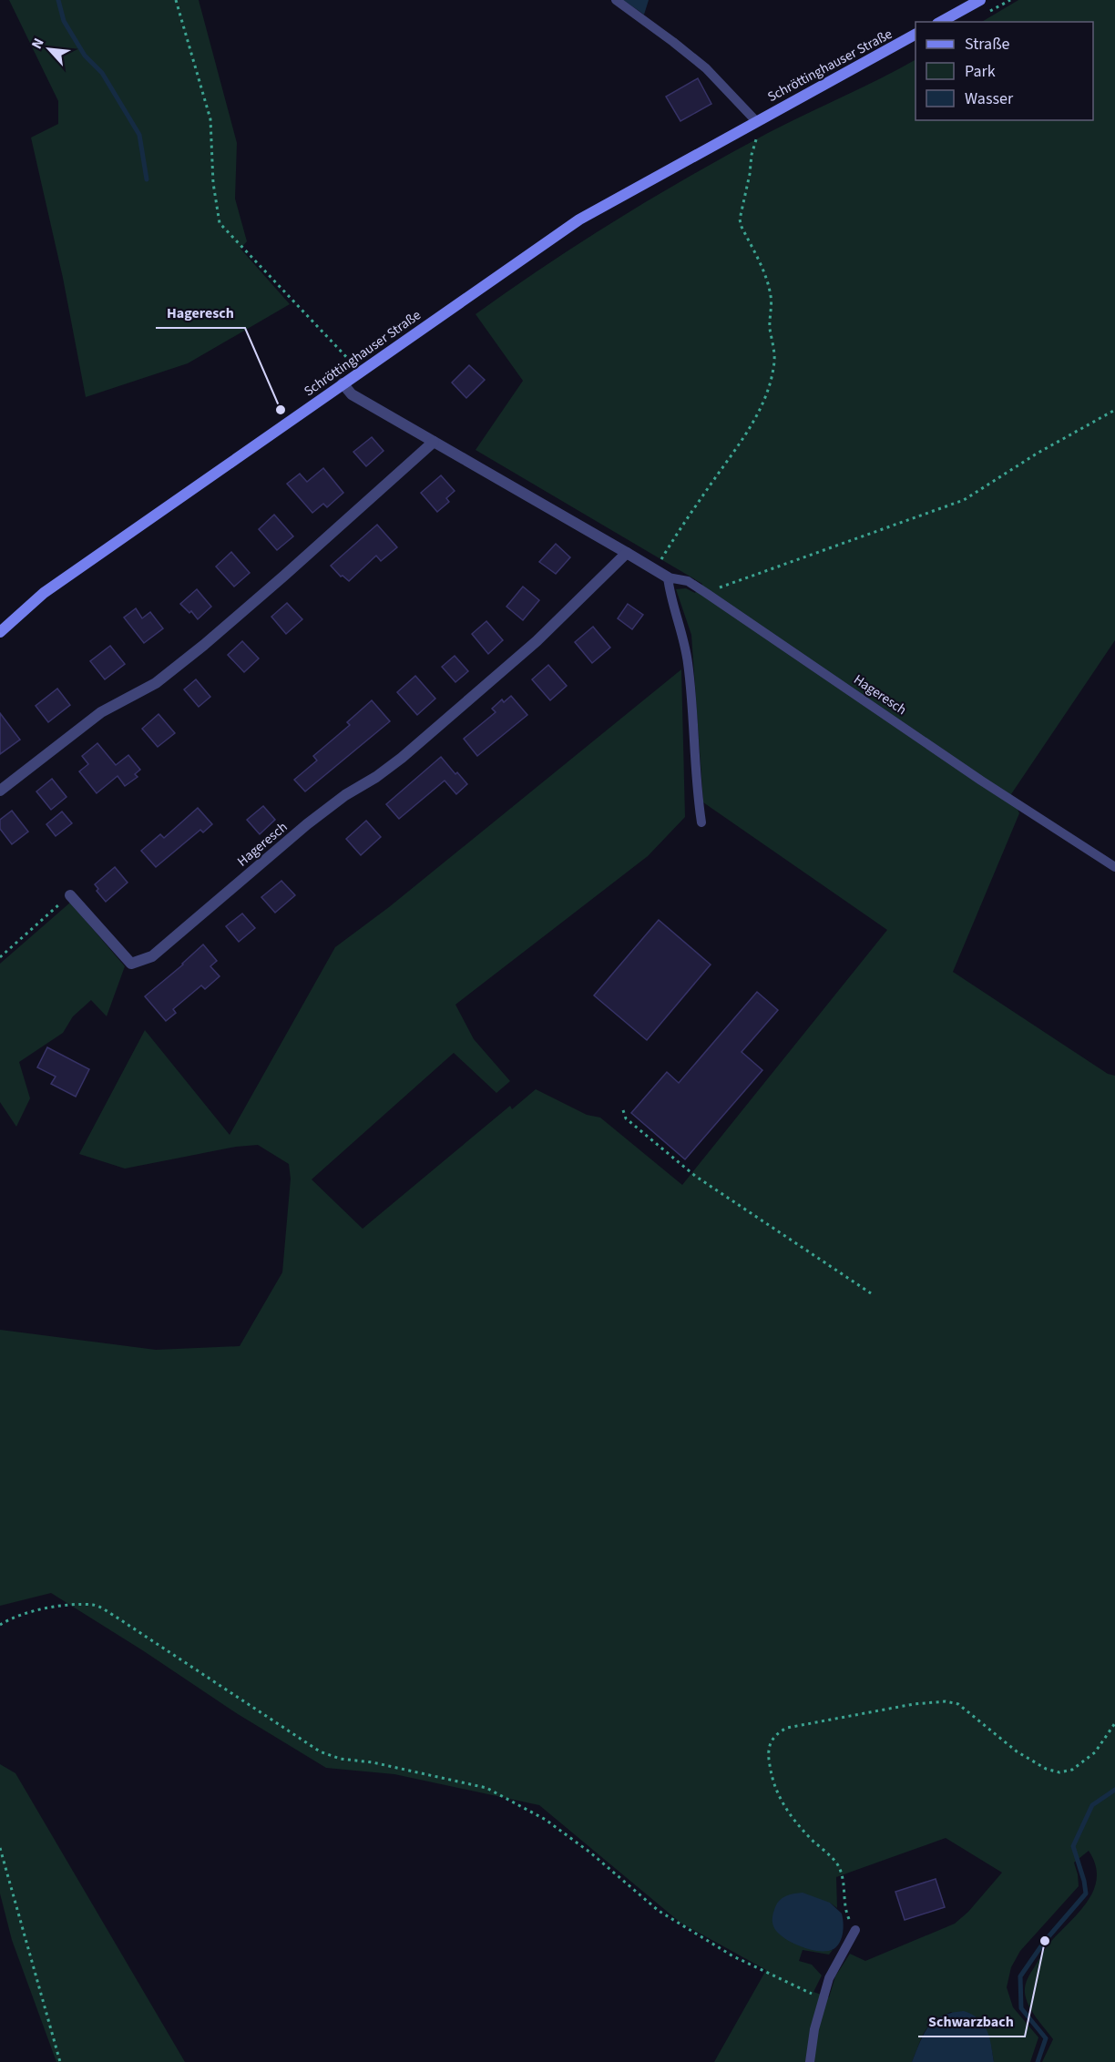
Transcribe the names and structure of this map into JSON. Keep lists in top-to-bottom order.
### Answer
{
  "streets": {
    "main road": ["Schröttinghauser Straße"],
    "street": ["Hageresch"]
  },
  "crossings": [
    ["Schröttinghauser Straße", "Hageresch"]
  ],
  "places": ["Hageresch", "Schwarzbach"],
  "legend": ["Straße", "Park", "Wasser"],
  "north": "top left"
}
